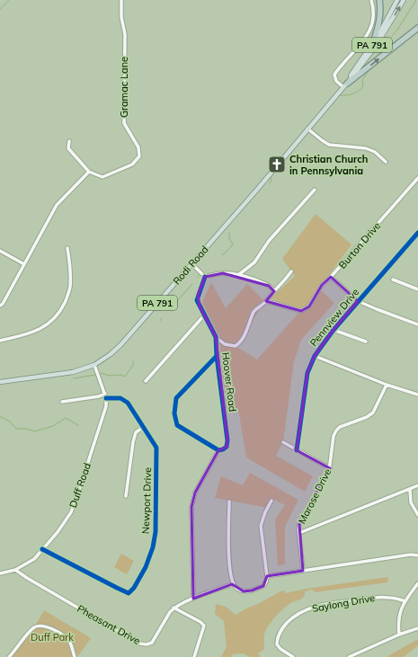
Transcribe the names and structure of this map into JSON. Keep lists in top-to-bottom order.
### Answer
{
  "streets": {
    "main road": ["PA 791", "Rodi Road"],
    "street": [
      "Gramac Lane",
      "Burton Drive",
      "Pennview Drive",
      "Hoover Road",
      "Duff Road",
      "Marose Drive",
      "Newport Drive",
      "Saylong Drive",
      "Pheasant Drive"
    ]
  },
  "crossings": [
    ["Duff Road", "Newport Drive"],
    ["Duff Road", "Pheasant Drive"]
  ],
  "parks": ["Duff Park"],
  "places": {
    "church": ["Christian Church in Pennsylvania"]
  }
}
